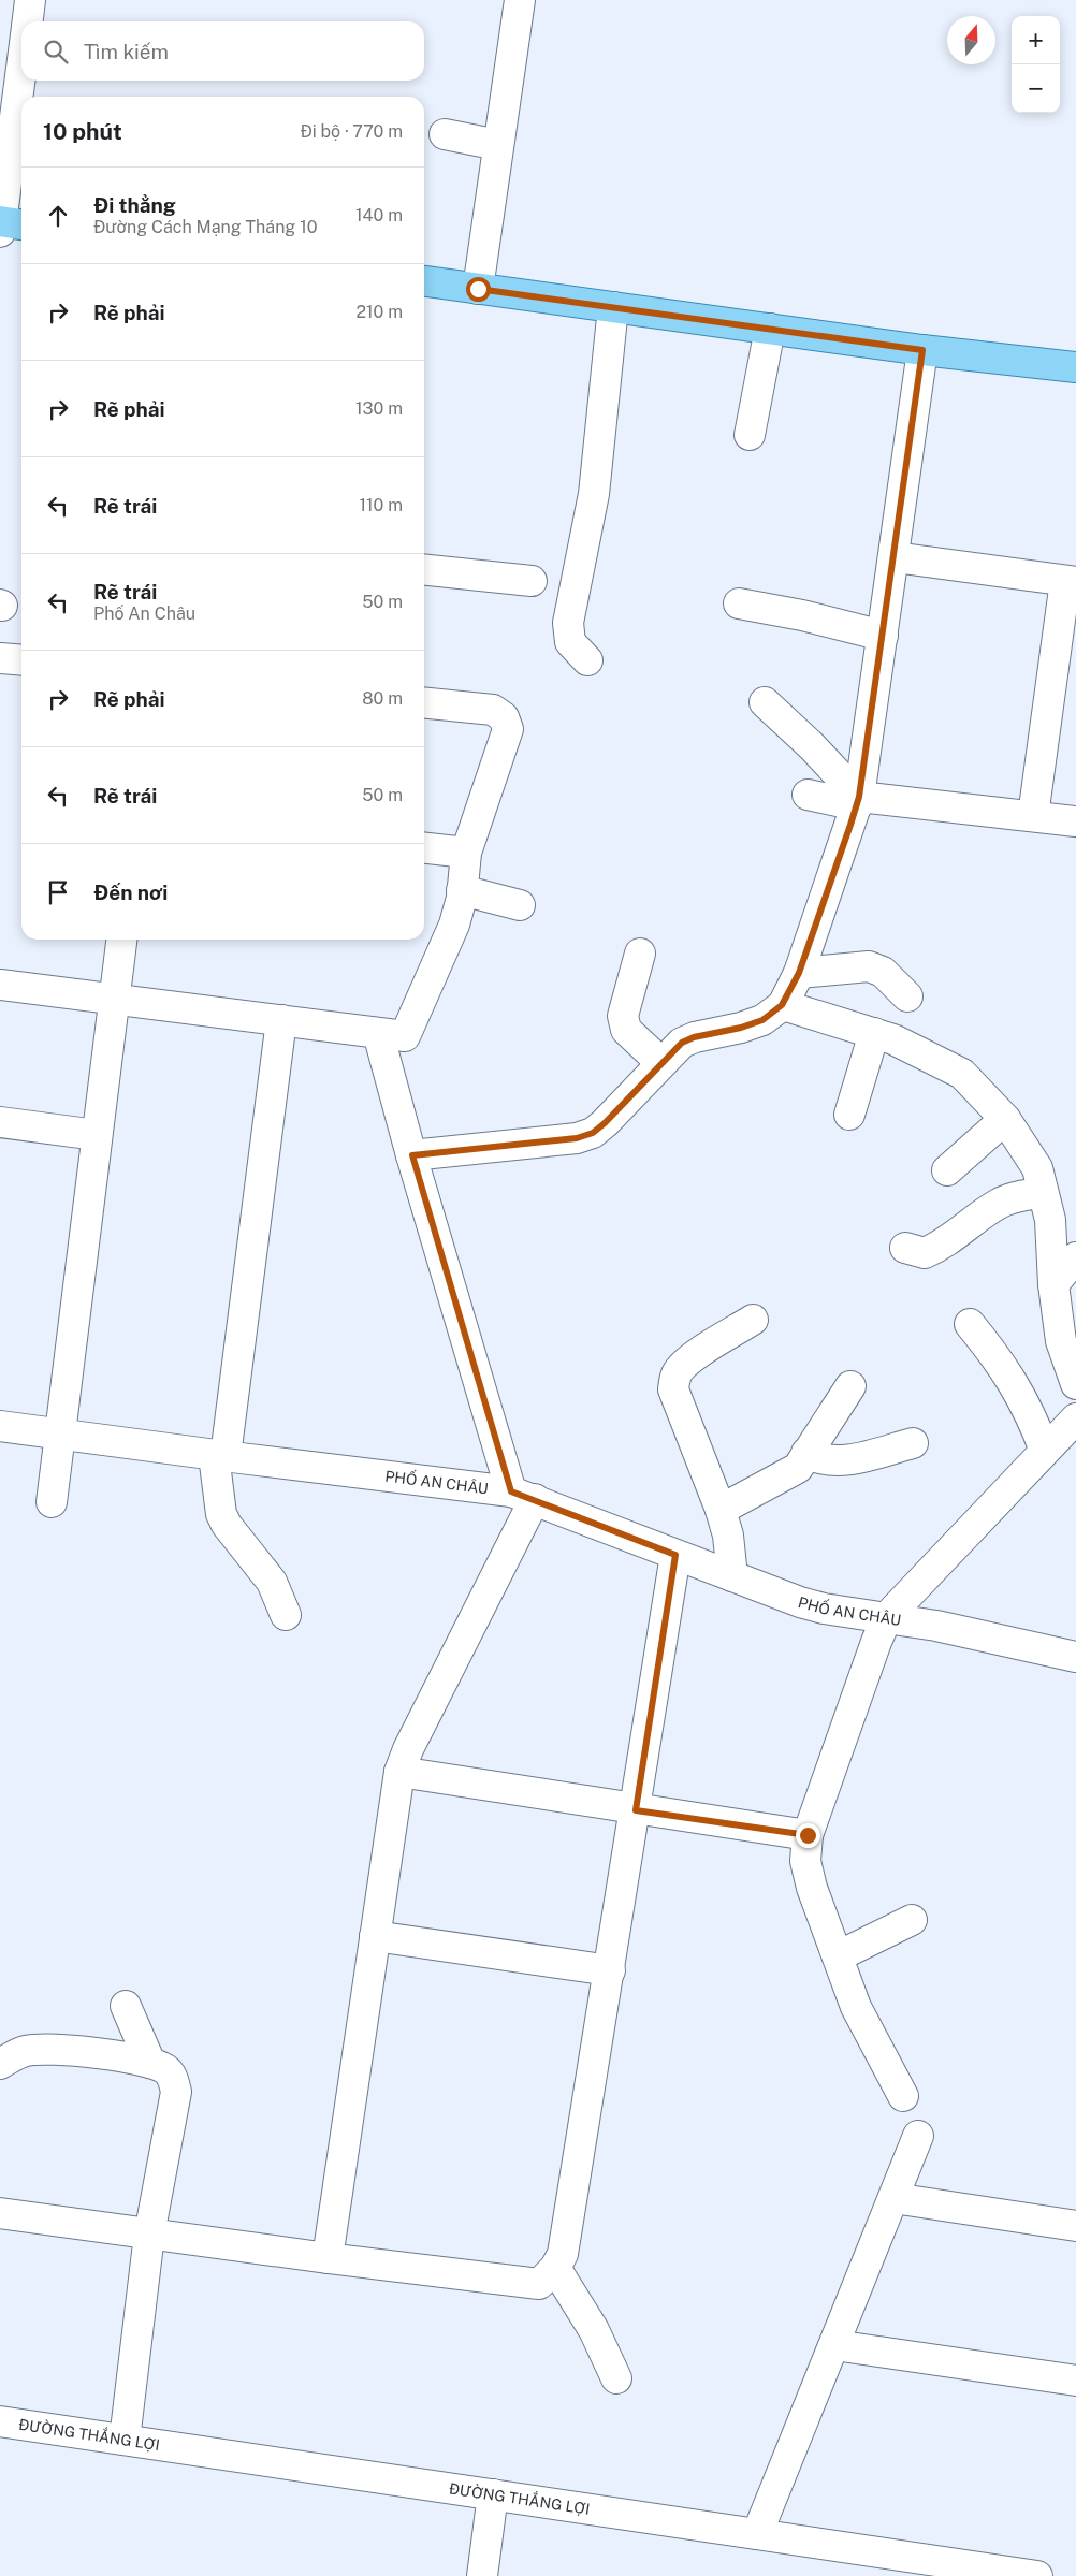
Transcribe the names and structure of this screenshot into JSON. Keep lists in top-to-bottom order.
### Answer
{
  "streets": {
    "street": ["PHỐ AN CHÂU", "ĐƯỜNG THẮNG LỢI"]
  },
  "north": "top",
  "page": {
    "map_buttons": ["+", "−"],
    "search": "Tìm kiếm",
    "heading": ["10 phút", "Đi bộ · 770 m"],
    "list": [
      ["Đi thẳng", "Đường Cách Mạng Tháng 10", "140 m"],
      ["Rẽ phải", "210 m"],
      ["Rẽ phải", "130 m"],
      ["Rẽ trái", "110 m"],
      ["Rẽ trái", "Phố An Châu", "50 m"],
      ["Rẽ phải", "80 m"],
      ["Rẽ trái", "50 m"],
      "Đến nơi"
    ]
  }
}
